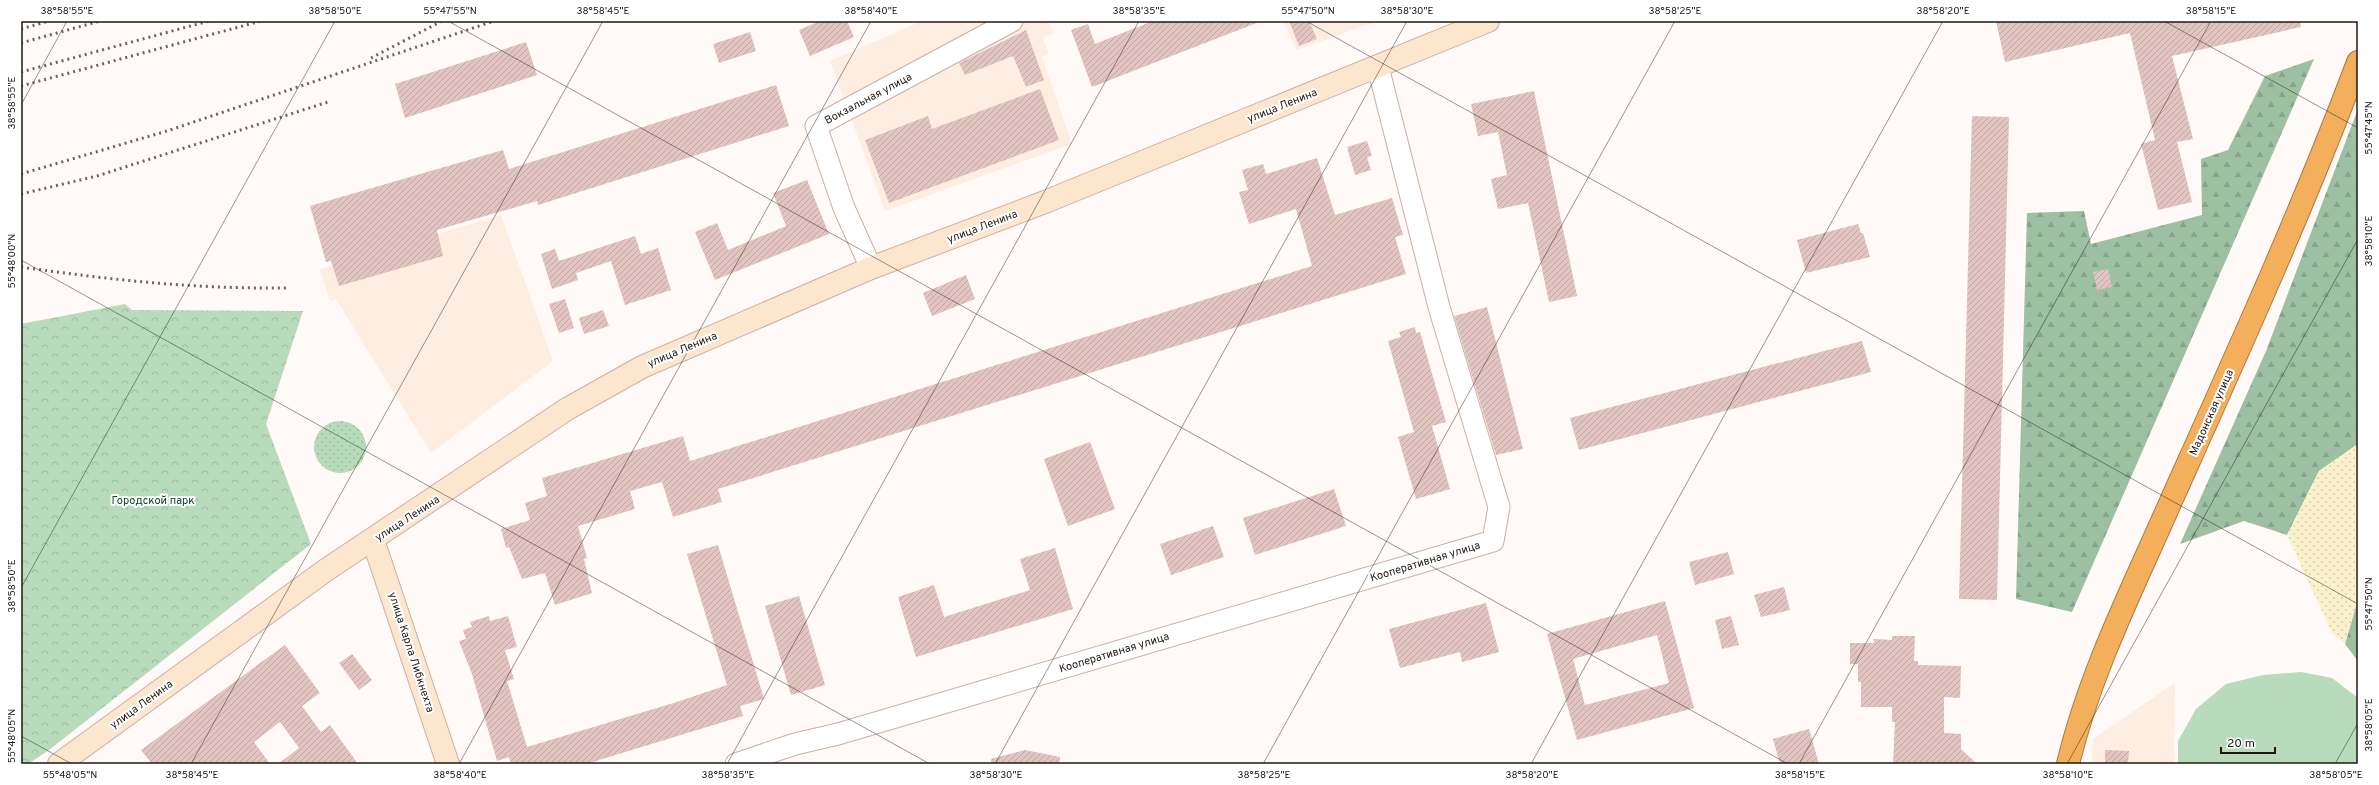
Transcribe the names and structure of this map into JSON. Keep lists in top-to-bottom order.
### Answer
{
  "streets": {
    "highway": ["Мадонская улица"],
    "main road": ["улица Ленина", "улица Карла Либкнехта"],
    "street": ["Вокзальная улица", "Кооперативная улица"]
  },
  "crossings": [
    ["Вокзальная улица", "улица Ленина"],
    ["улица Ленина", "Кооперативная улица"],
    ["улица Ленина", "улица Карла Либкнехта"]
  ],
  "parks": ["Городской парк"],
  "scale_bar": "20 m",
  "coordinates": [
    "38°58'55\"E",
    "38°58'50\"E",
    "55°47'55\"N",
    "38°58'45\"E",
    "38°58'40\"E",
    "38°58'35\"E",
    "55°47'50\"N",
    "38°58'30\"E",
    "38°58'25\"E",
    "38°58'20\"E",
    "38°58'15\"E",
    "55°47'45\"N",
    "38°58'10\"E",
    "55°48'00\"N",
    "38°58'05\"E",
    "55°48'05\"N"
  ]
}
